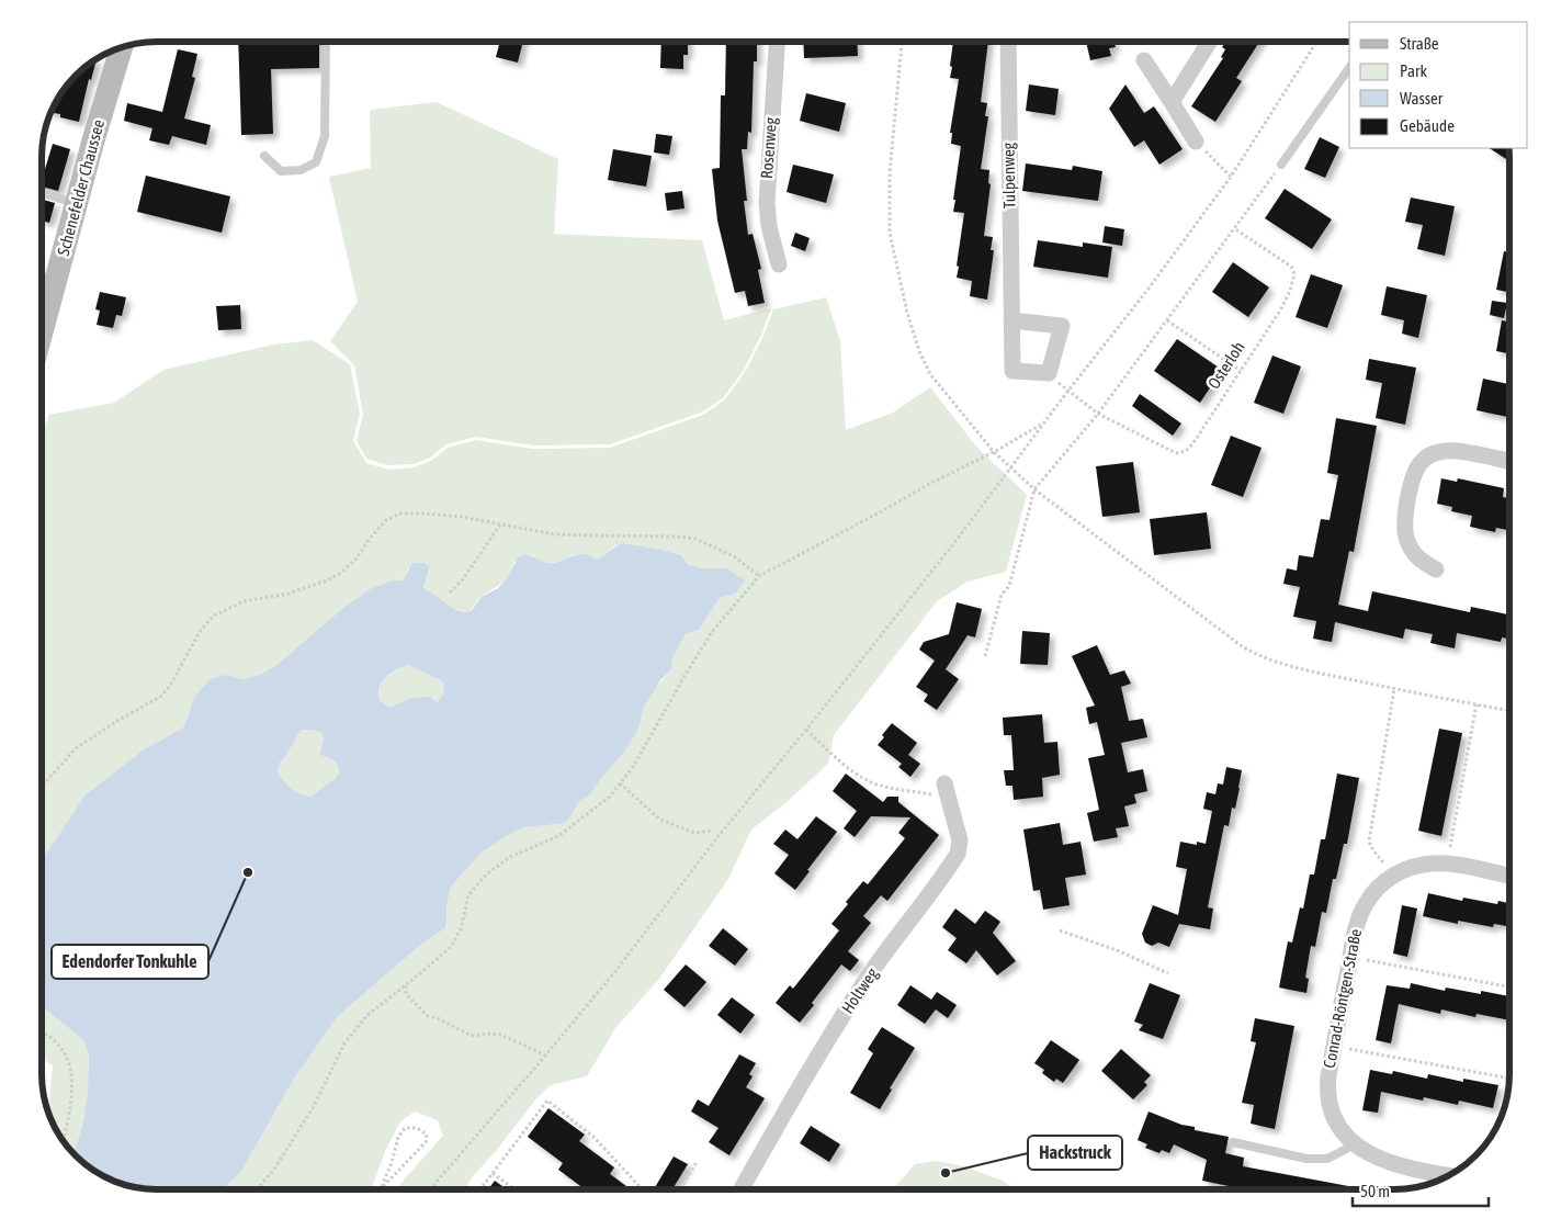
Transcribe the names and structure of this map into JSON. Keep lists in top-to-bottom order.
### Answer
{
  "streets": {
    "street": [
      "Rosenweg",
      "Tulpenweg",
      "Schenefelder Chaussee",
      "Holtweg",
      "Conrad-Röntgen-Straße"
    ],
    "path": ["Osterloh"]
  },
  "places": ["Edendorfer Tonkuhle", "Hackstruck"],
  "legend": [
    "Straße",
    "Park",
    "Wasser",
    "Gebäude"
  ],
  "scale_bar": "50 m"
}
